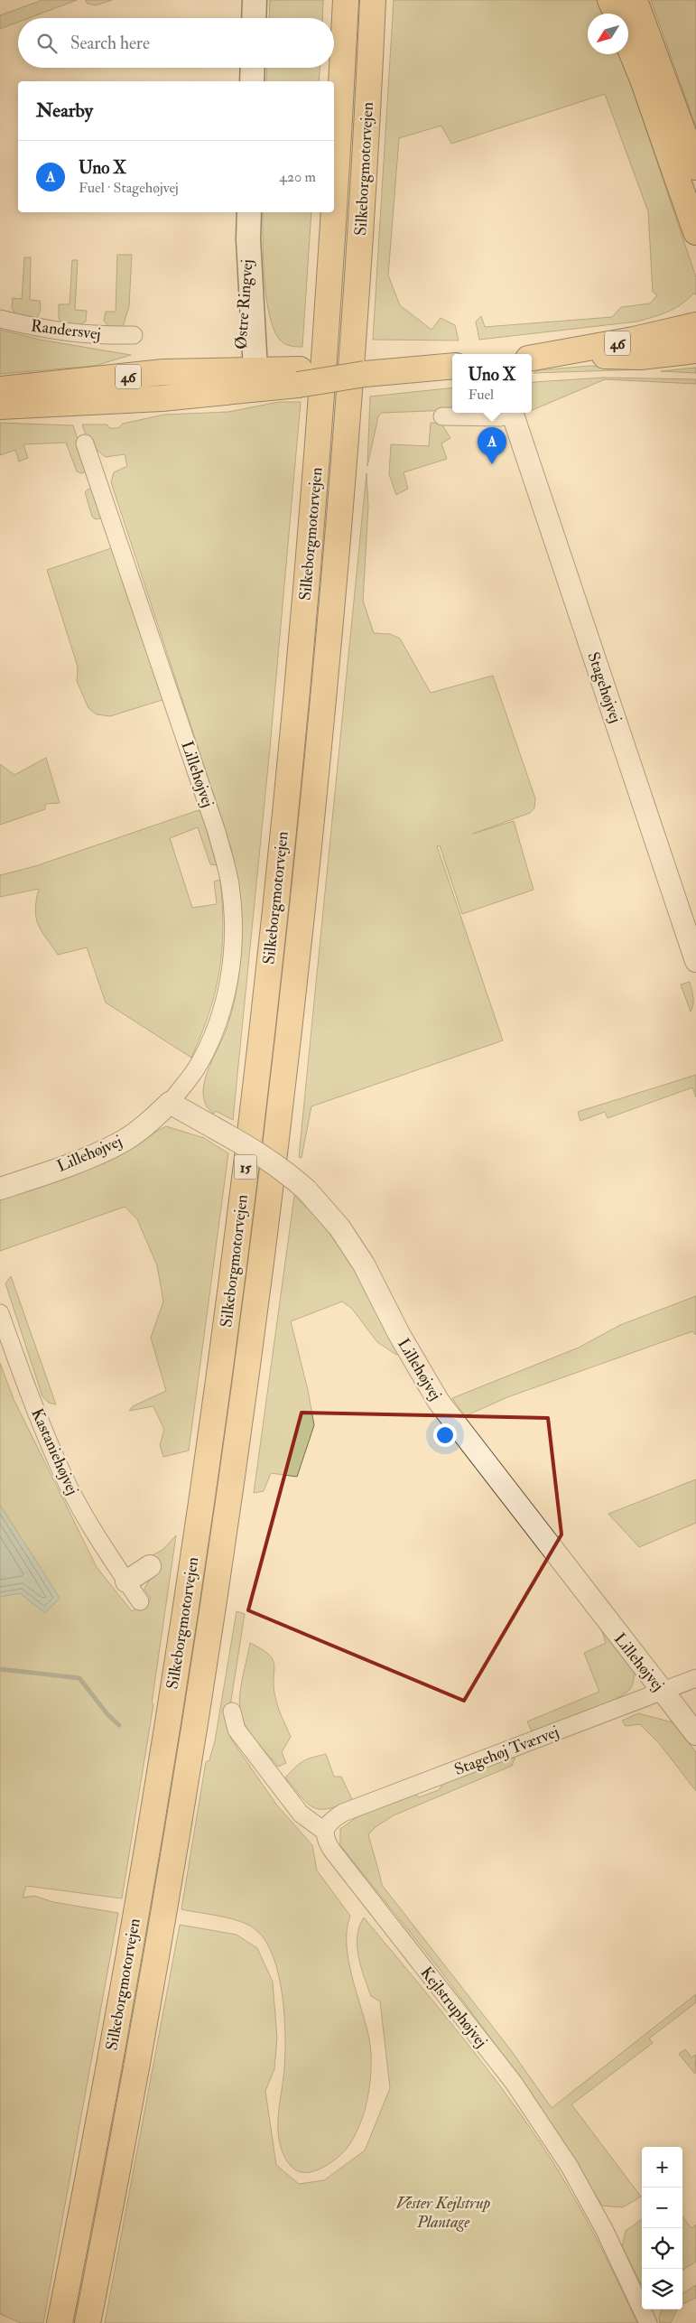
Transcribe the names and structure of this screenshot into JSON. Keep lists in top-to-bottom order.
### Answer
{
  "streets": {
    "main road": [
      "Silkeborgmotorvejen",
      "Østre Ringvej",
      "46",
      "15"
    ],
    "street": [
      "Randersvej",
      "Stagehøjvej",
      "Lillehøjvej",
      "Kastaniehøjvej",
      "Stagehøj Tværvej",
      "Kejlstruphøjvej"
    ]
  },
  "crossings": [
    ["Østre Ringvej", "46"],
    ["Lillehøjvej", "Stagehøj Tværvej"],
    ["Stagehøj Tværvej", "Kejlstruphøjvej"]
  ],
  "parks": ["Vester Kejlstrup Plantage"],
  "north": "bottom left",
  "page": {
    "search": "Search here",
    "heading": "Nearby",
    "list": [
      {
        "mark": "A",
        "name": "Uno X",
        "note": "Fuel · Stagehøjvej",
        "value": "420 m"
      }
    ],
    "popup": ["Uno X", "Fuel"],
    "pins": "A",
    "map_buttons": ["+", "−"]
  }
}
